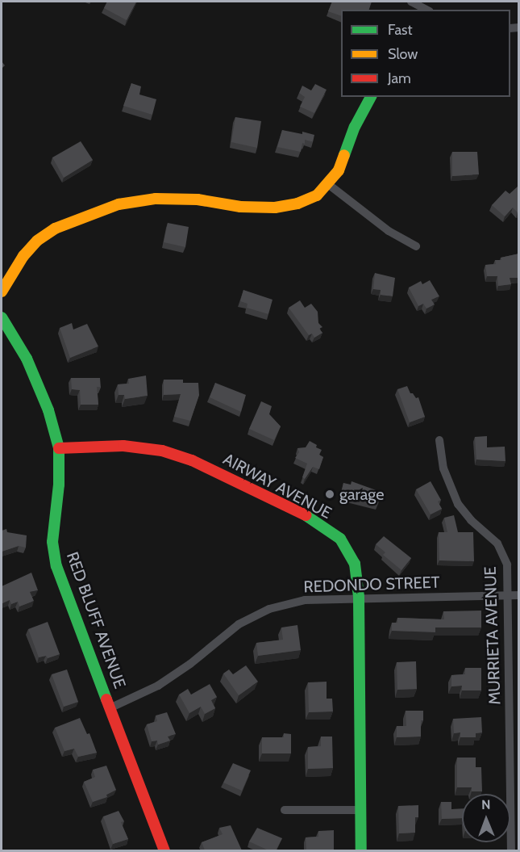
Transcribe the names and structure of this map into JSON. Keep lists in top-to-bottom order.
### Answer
{
  "streets": {
    "street": [
      "AIRWAY AVENUE",
      "REDONDO STREET",
      "RED BLUFF AVENUE",
      "MURRIETA AVENUE"
    ]
  },
  "crossings": [
    ["AIRWAY AVENUE", "REDONDO STREET"],
    ["AIRWAY AVENUE", "RED BLUFF AVENUE"],
    ["REDONDO STREET", "RED BLUFF AVENUE"],
    ["REDONDO STREET", "MURRIETA AVENUE"]
  ],
  "places": ["garage"],
  "legend": ["Fast", "Slow", "Jam"],
  "north": "top"
}
